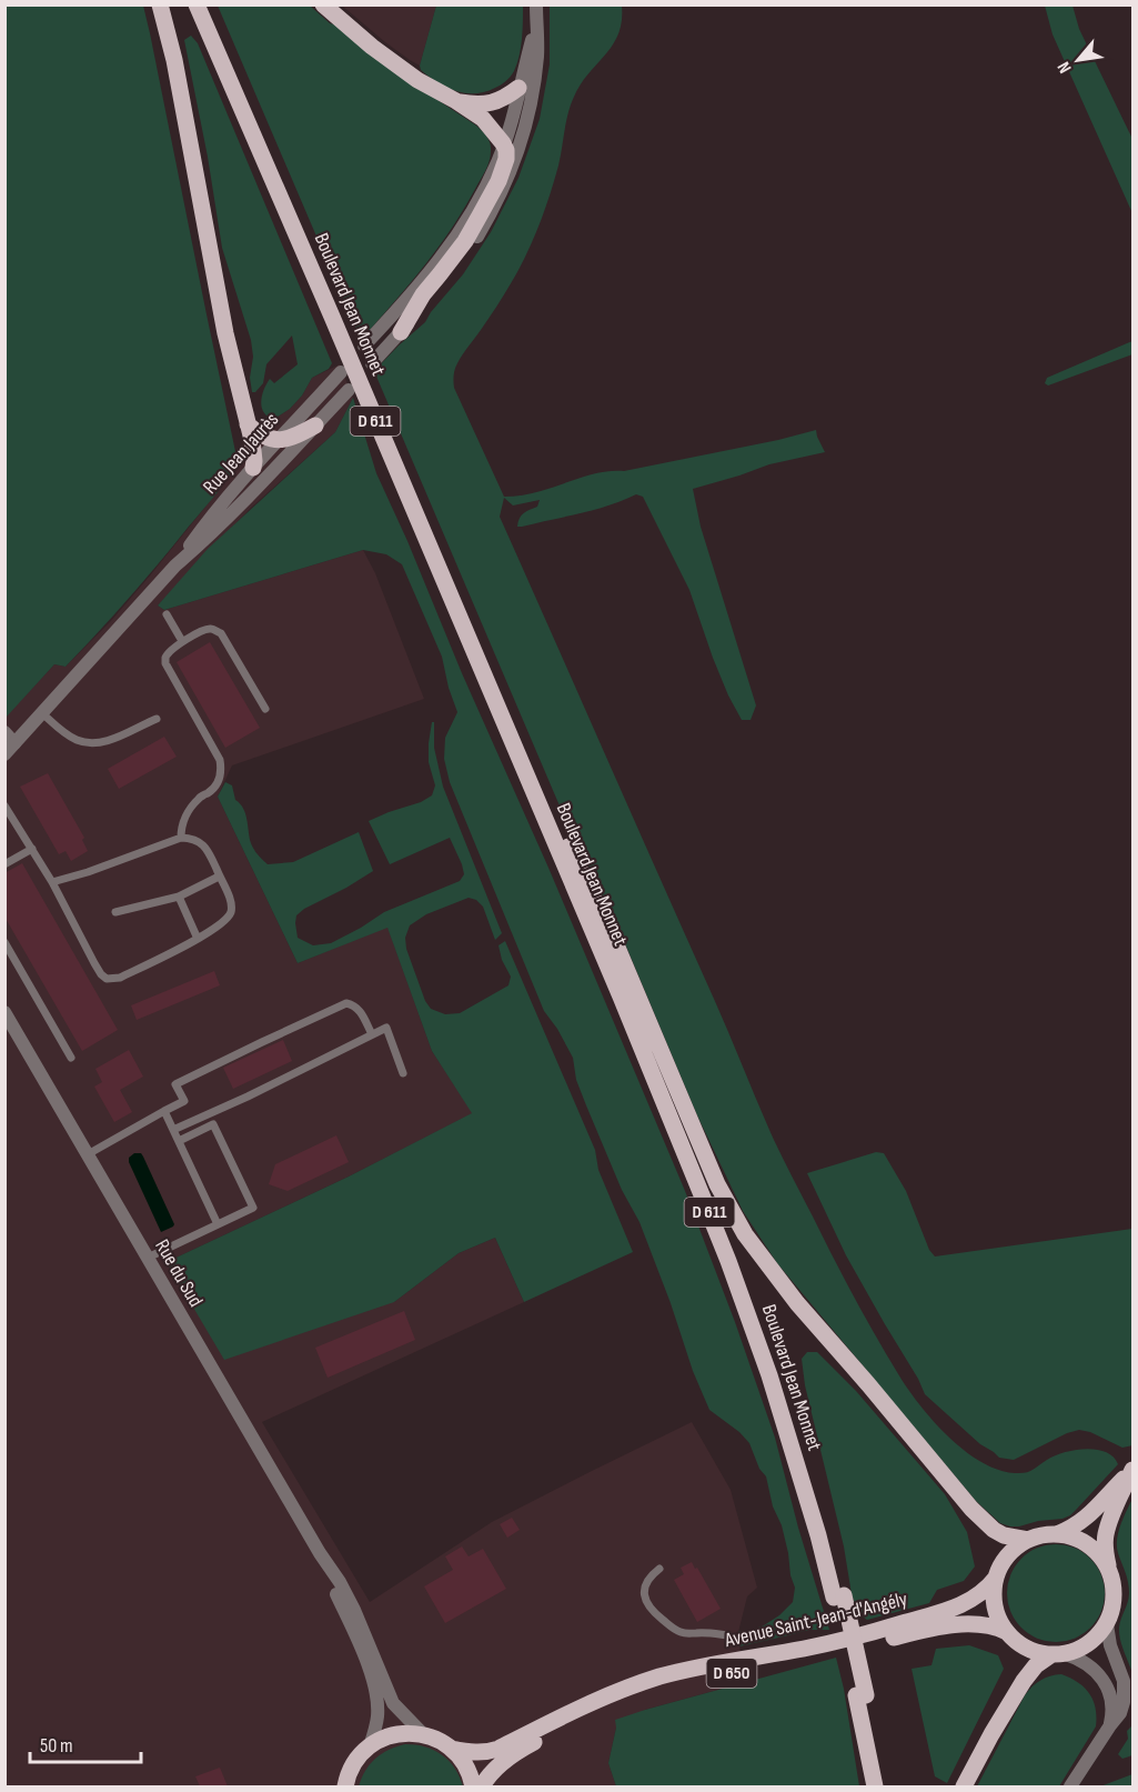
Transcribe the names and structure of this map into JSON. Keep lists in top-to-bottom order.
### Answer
{
  "streets": {
    "main road": [
      "Boulevard Jean Monnet",
      "D 611",
      "Avenue Saint-Jean-d'Angély",
      "D 650"
    ],
    "street": ["Rue Jean Jaurès", "Rue du Sud"]
  },
  "scale_bar": "50 m",
  "north": "bottom left"
}
